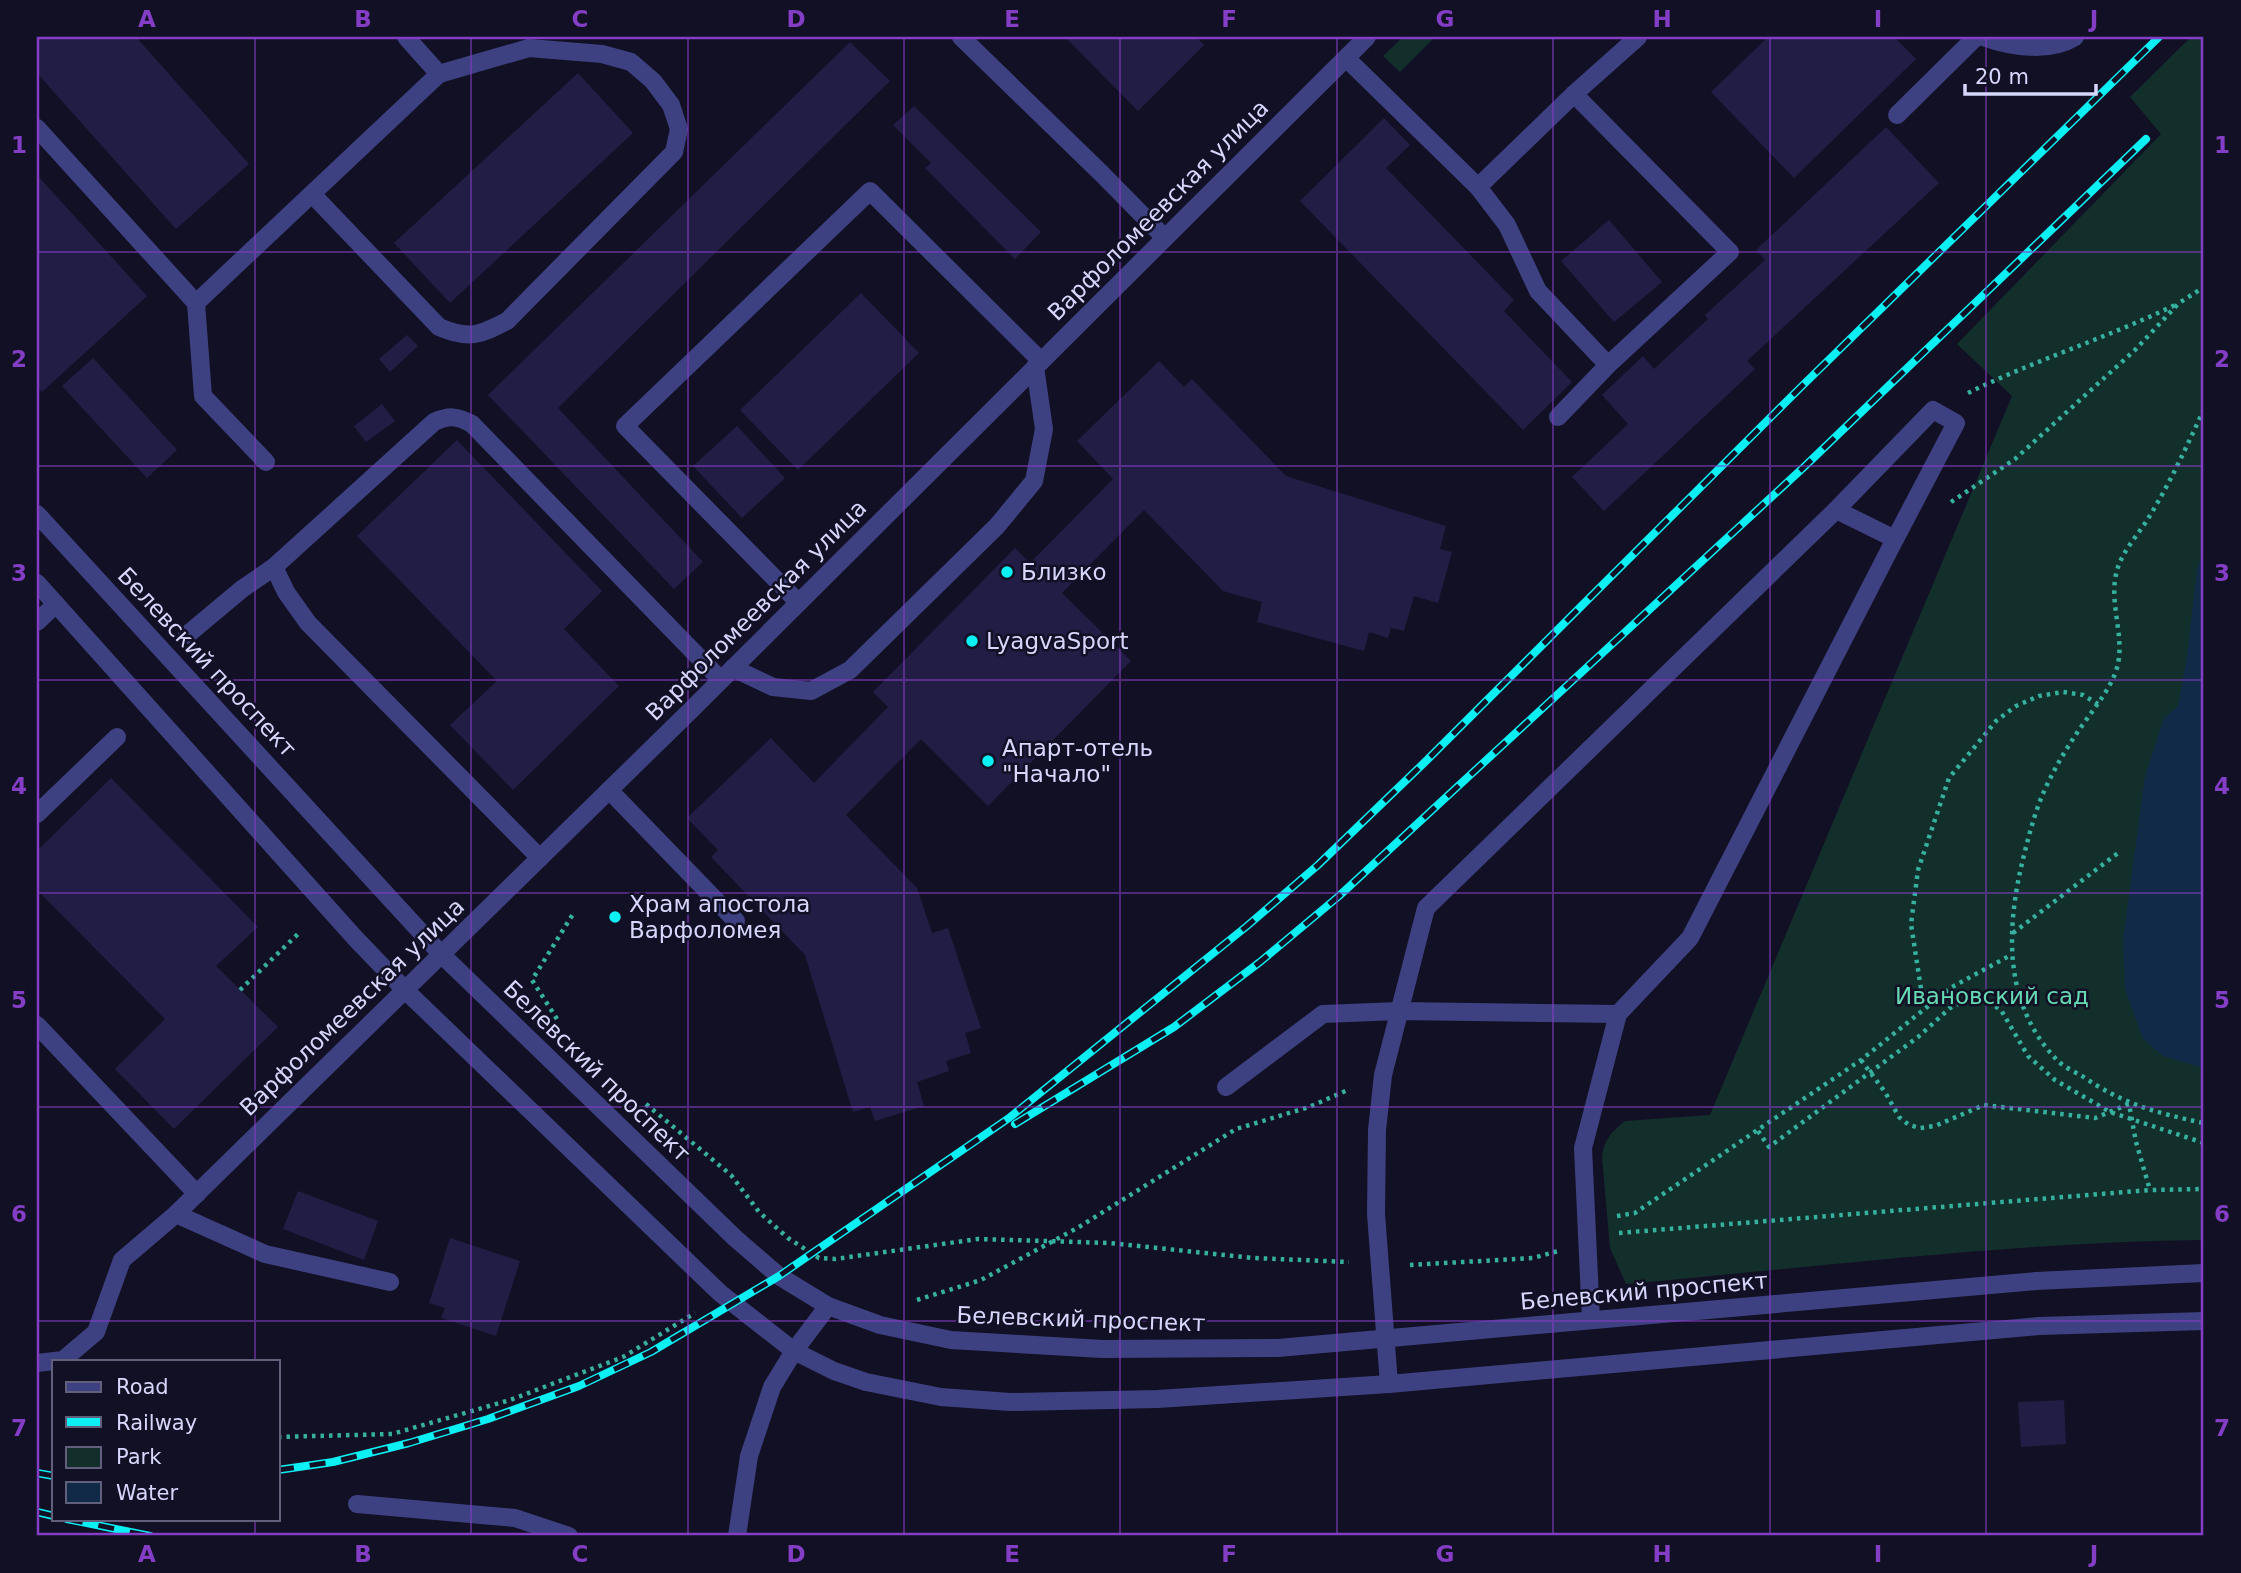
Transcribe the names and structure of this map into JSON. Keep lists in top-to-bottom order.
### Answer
{
  "streets": {
    "street": ["Варфоломеевская улица", "Белевский проспект"]
  },
  "crossings": [
    ["Варфоломеевская улица", "Белевский проспект"]
  ],
  "parks": ["Ивановский сад"],
  "places": [
    "Близко",
    "LyagvaSport",
    "Апарт-отель \"Начало\"",
    "Храм апостола Варфоломея"
  ],
  "legend": [
    "Road",
    "Railway",
    "Park",
    "Water"
  ],
  "scale_bar": "20 m",
  "grid": {
    "columns": [
      "A",
      "B",
      "C",
      "D",
      "E",
      "F",
      "G",
      "H",
      "I",
      "J"
    ],
    "rows": [
      "1",
      "2",
      "3",
      "4",
      "5",
      "6",
      "7"
    ]
  }
}
